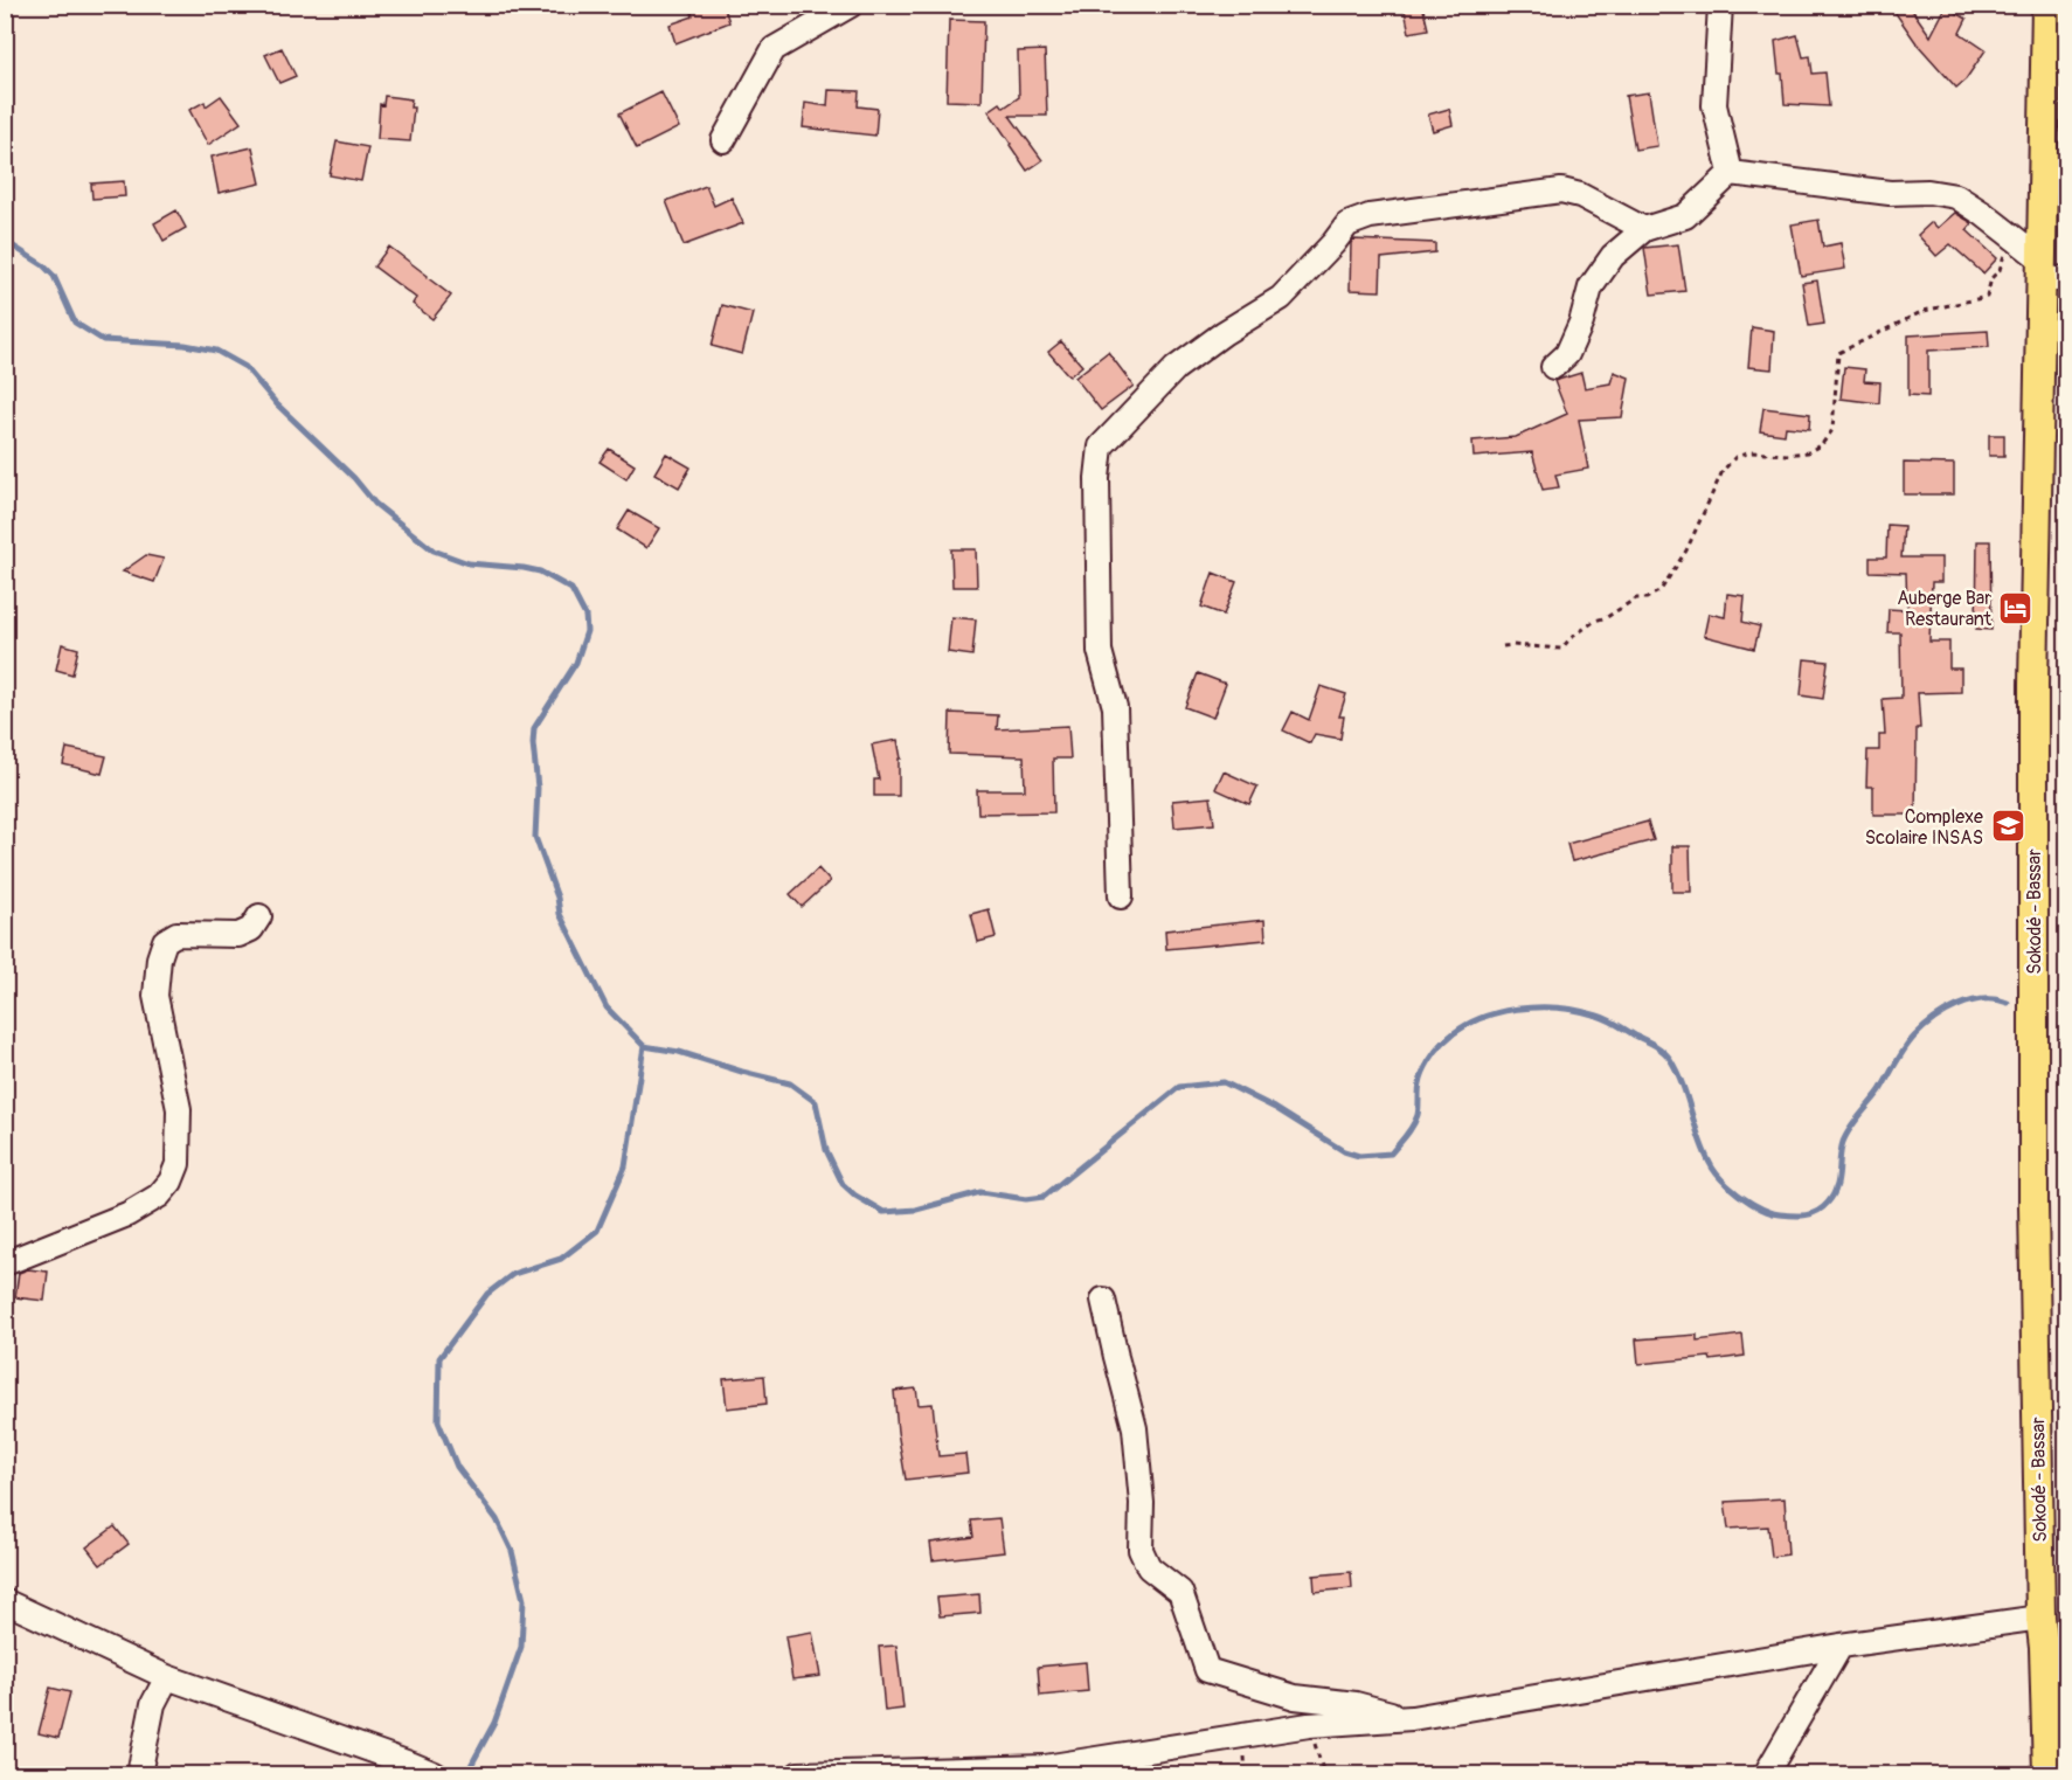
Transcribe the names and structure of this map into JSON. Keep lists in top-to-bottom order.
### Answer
{
  "streets": {
    "main road": ["Sokodé - Bassar"]
  },
  "places": {
    "hotel": ["Auberge Bar Restaurant"],
    "school or university": ["Complexe Scolaire INSAS"]
  }
}
